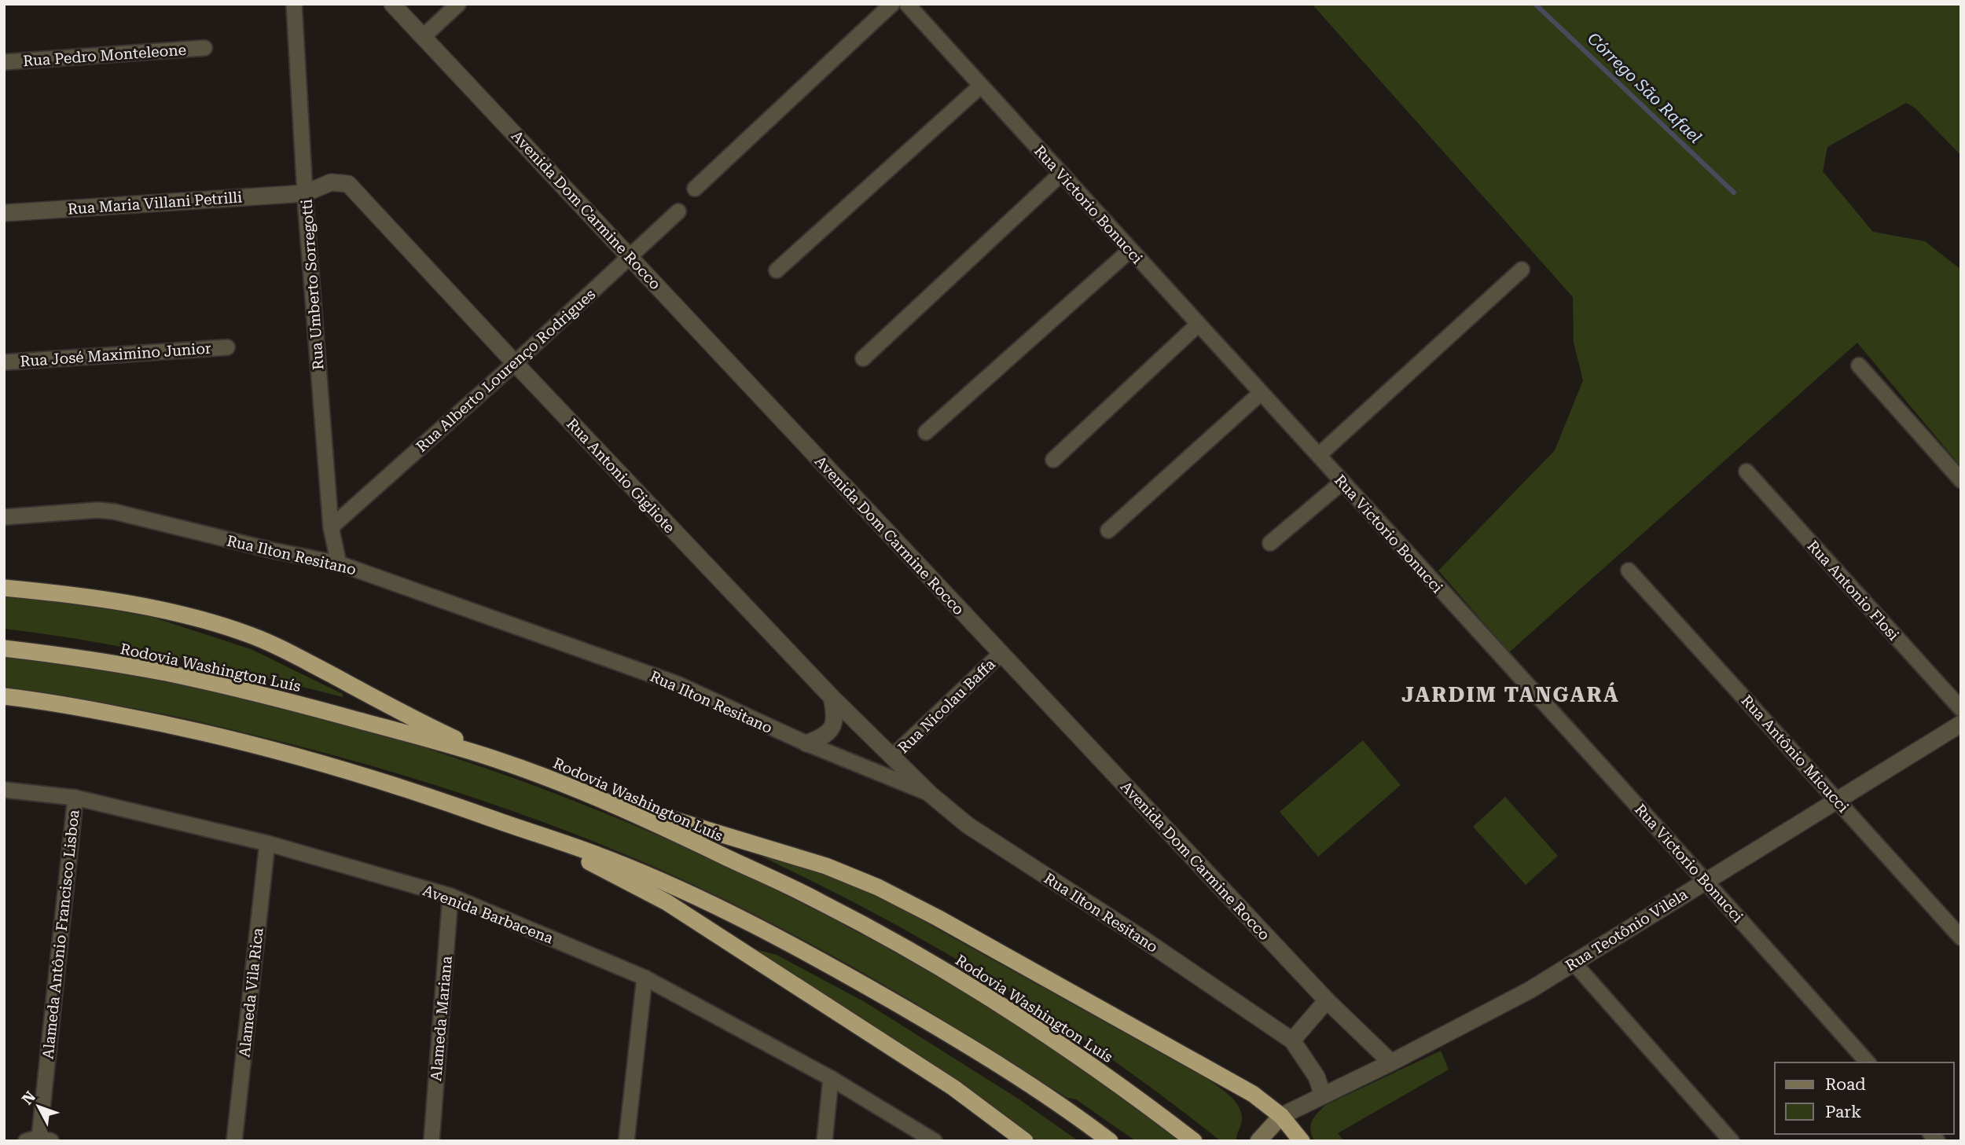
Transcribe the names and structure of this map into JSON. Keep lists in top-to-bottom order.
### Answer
{
  "streets": {
    "highway": ["Rodovia Washington Luís"],
    "street": [
      "Rua Pedro Monteleone",
      "Rua Maria Villani Petrilli",
      "Rua Victorio Bonucci",
      "Avenida Dom Carmine Rocco",
      "Rua Umberto Sorregotti",
      "Rua José Maximino Junior",
      "Rua Alberto Lourenço Rodrigues",
      "Rua Antonio Gigliote",
      "Rua Ilton Resitano",
      "Rua Antonio Flosi",
      "Rua Nicolau Baffa",
      "Rua Antônio Micucci",
      "Avenida Barbacena",
      "Rua Teotônio Vilela",
      "Alameda Antônio Francisco Lisboa",
      "Alameda Vila Rica",
      "Alameda Mariana"
    ]
  },
  "crossings": [
    ["Rua Maria Villani Petrilli", "Rua Umberto Sorregotti"],
    ["Rua Maria Villani Petrilli", "Rua Antonio Gigliote"],
    ["Rua Victorio Bonucci", "Rua Teotônio Vilela"],
    ["Avenida Dom Carmine Rocco", "Rua Alberto Lourenço Rodrigues"],
    ["Avenida Dom Carmine Rocco", "Rua Nicolau Baffa"],
    ["Avenida Dom Carmine Rocco", "Rua Teotônio Vilela"],
    ["Rua Umberto Sorregotti", "Rua Alberto Lourenço Rodrigues"],
    ["Rua Umberto Sorregotti", "Rua Antonio Gigliote"],
    ["Rua Umberto Sorregotti", "Rua Ilton Resitano"],
    ["Rua Alberto Lourenço Rodrigues", "Rua Antonio Gigliote"],
    ["Rua Antonio Gigliote", "Rua Ilton Resitano"],
    ["Rua Antonio Gigliote", "Rua Nicolau Baffa"],
    ["Rua Ilton Resitano", "Rua Teotônio Vilela"],
    ["Rua Antônio Micucci", "Rua Teotônio Vilela"],
    ["Avenida Barbacena", "Alameda Antônio Francisco Lisboa"],
    ["Avenida Barbacena", "Alameda Vila Rica"],
    ["Avenida Barbacena", "Alameda Mariana"]
  ],
  "districts": ["JARDIM TANGARÁ"],
  "water": ["Córrego São Rafael"],
  "legend": ["Road", "Park"],
  "north": "top left"
}
